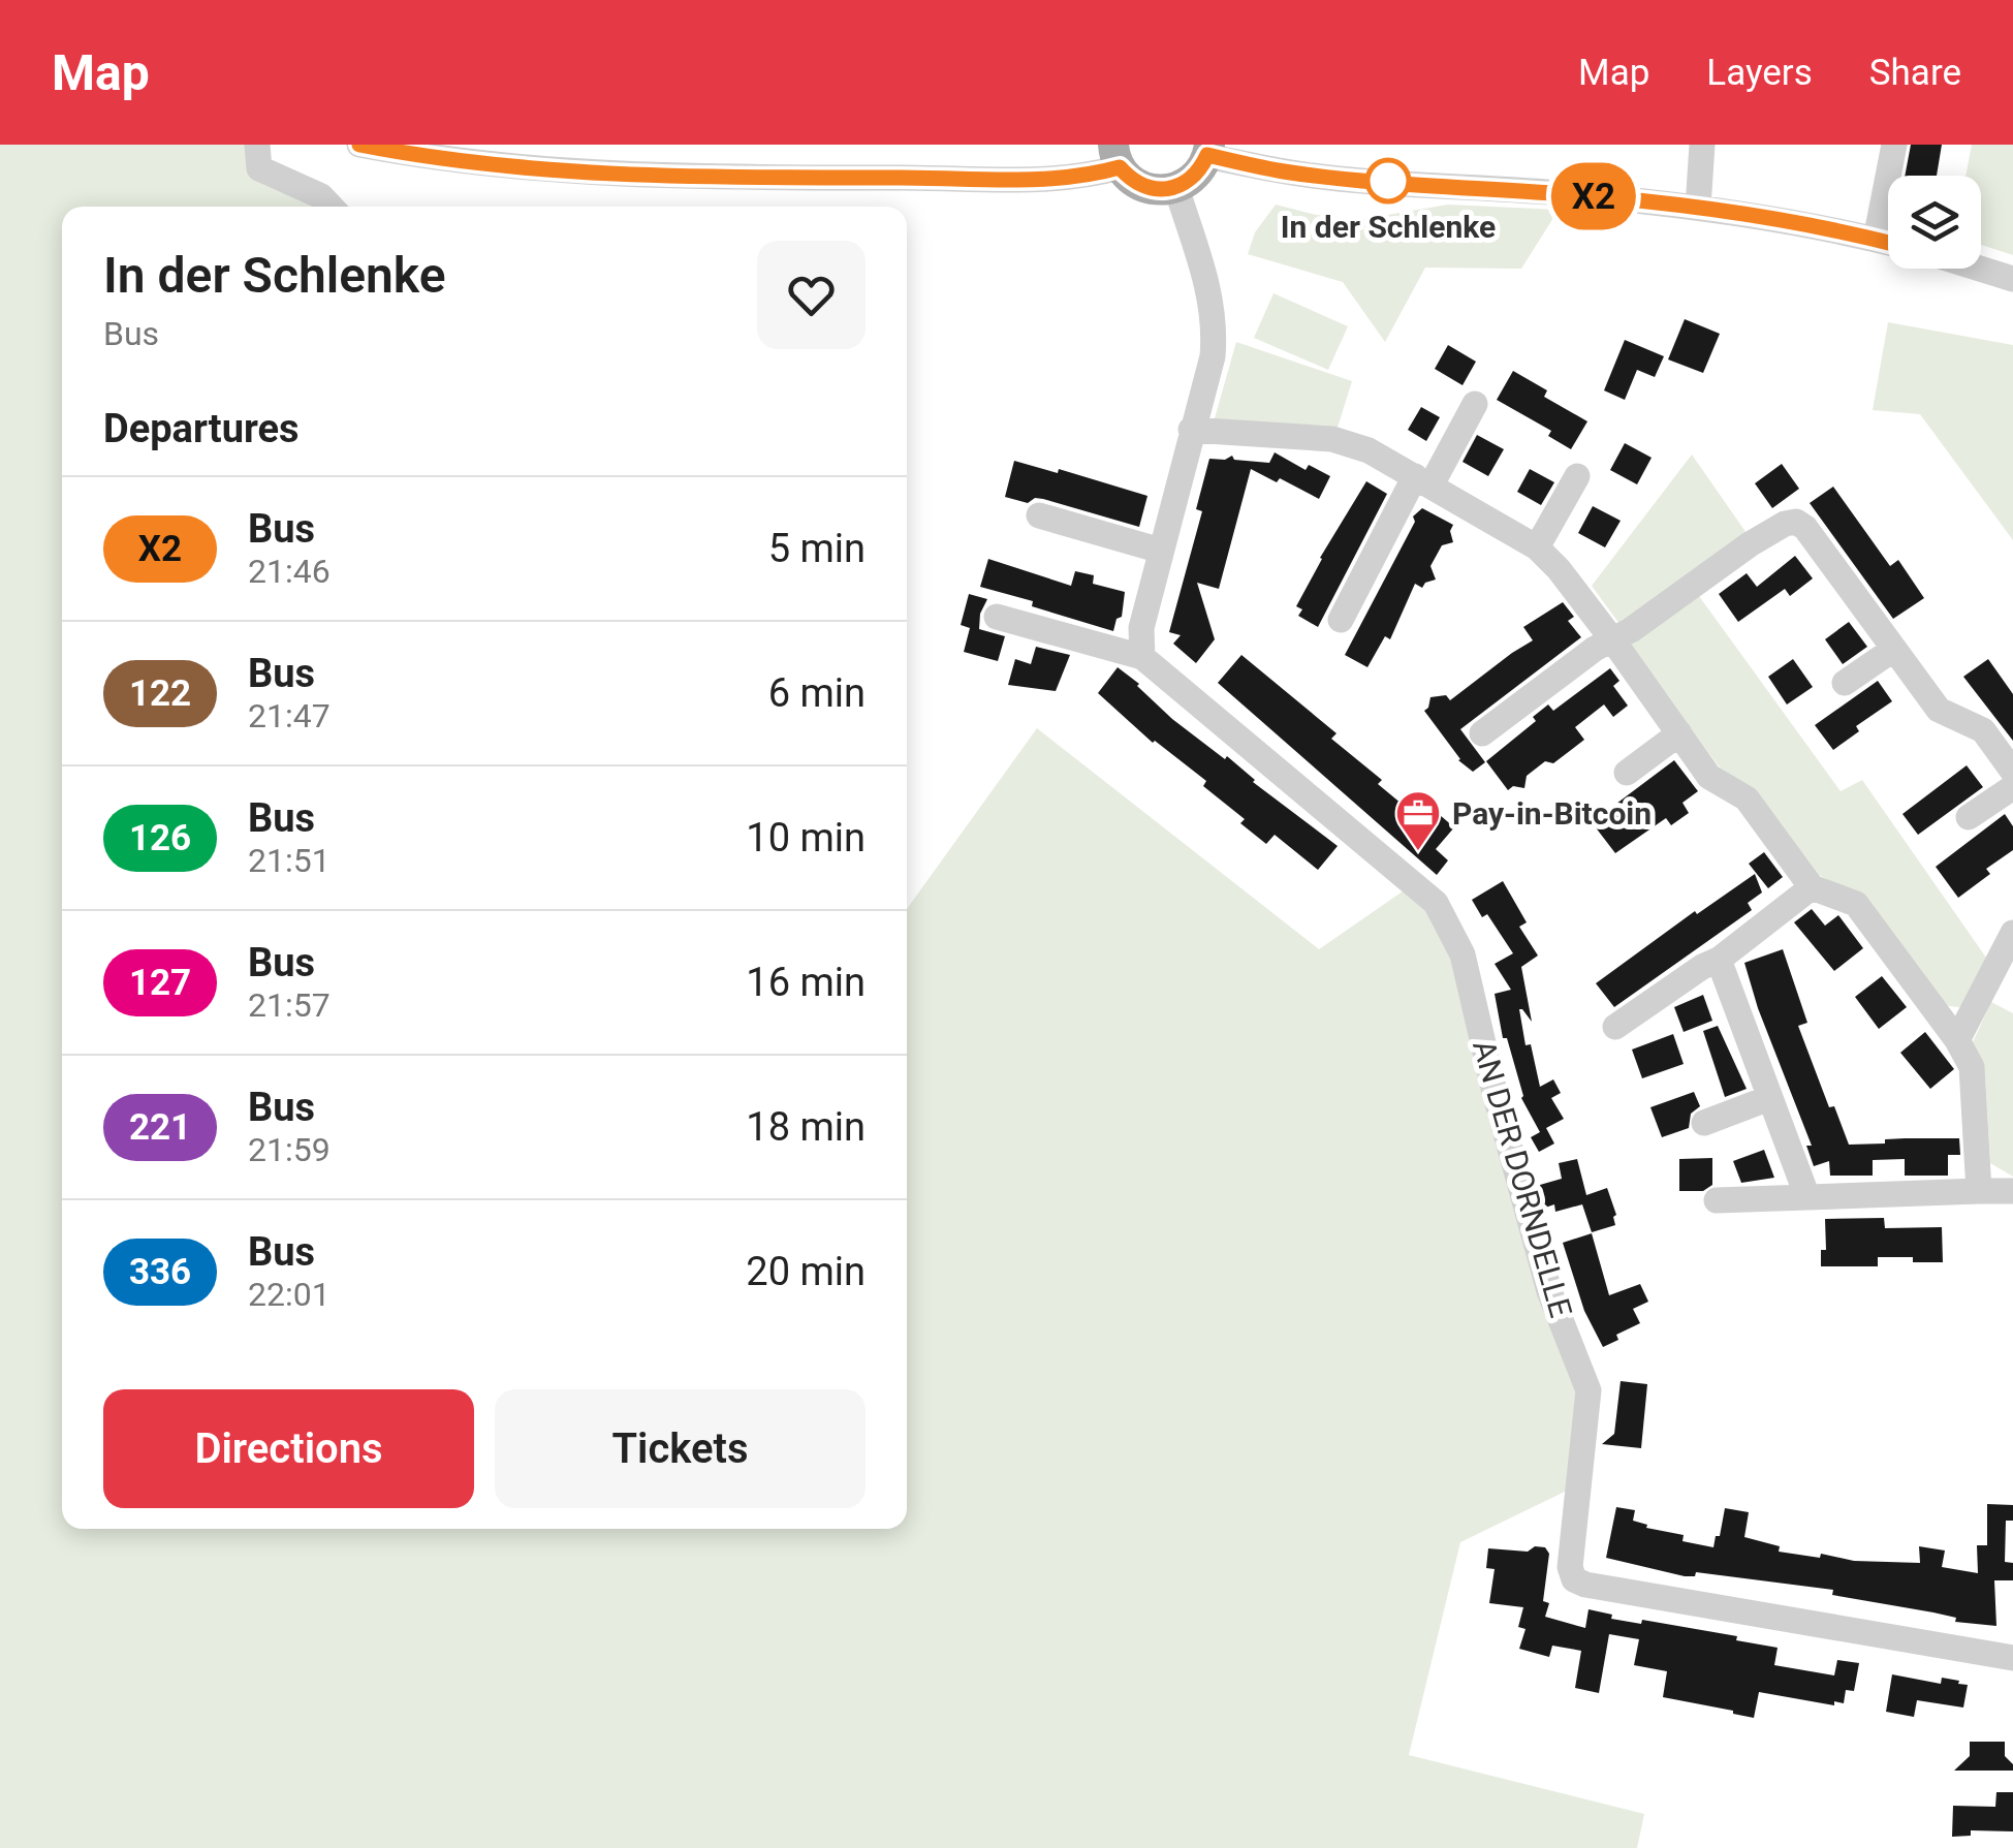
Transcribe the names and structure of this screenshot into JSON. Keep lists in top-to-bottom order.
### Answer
{
  "streets": {
    "street": ["AN DER DORNDELLE"]
  },
  "places": {
    "other": ["In der Schlenke"],
    "office": ["Pay-in-Bitcoin"]
  },
  "lines": ["bus line X2"],
  "page": {
    "header": "Map",
    "nav": ["Map", "Layers", "Share"],
    "on_map": "X2",
    "heading": [
      ["In der Schlenke", "Bus"],
      "Departures"
    ],
    "list": [
      {
        "mark": "X2",
        "name": "Bus",
        "note": "21:46",
        "value": "5 min"
      },
      {
        "mark": "122",
        "name": "Bus",
        "note": "21:47",
        "value": "6 min"
      },
      {
        "mark": "126",
        "name": "Bus",
        "note": "21:51",
        "value": "10 min"
      },
      {
        "mark": "127",
        "name": "Bus",
        "note": "21:57",
        "value": "16 min"
      },
      {
        "mark": "221",
        "name": "Bus",
        "note": "21:59",
        "value": "18 min"
      },
      {
        "mark": "336",
        "name": "Bus",
        "note": "22:01",
        "value": "20 min"
      }
    ],
    "buttons": ["Directions", "Tickets"]
  }
}
